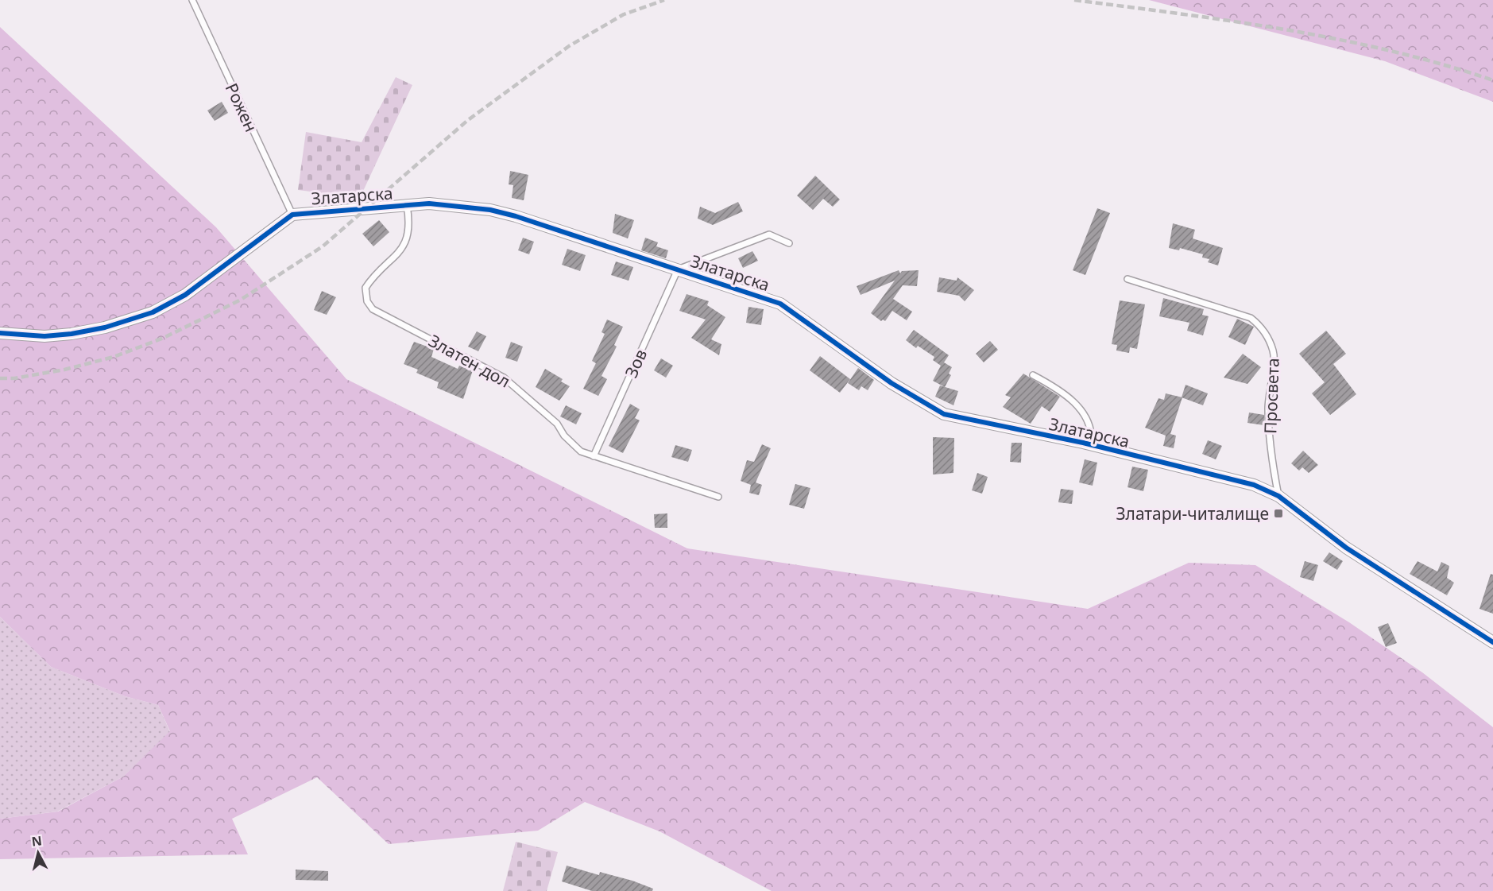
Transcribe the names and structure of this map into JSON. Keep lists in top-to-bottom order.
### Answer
{
  "streets": {
    "street": ["Златарска"],
    "lane": [
      "Рожен",
      "Златен дол",
      "Зов",
      "Просвета"
    ]
  },
  "crossings": [
    ["Рожен", "Златарска"],
    ["Златарска", "Златен дол"],
    ["Златарска", "Зов"],
    ["Златарска", "Просвета"],
    ["Златен дол", "Зов"]
  ],
  "places": {
    "transit": ["Златари-читалище"]
  },
  "north": "top"
}
